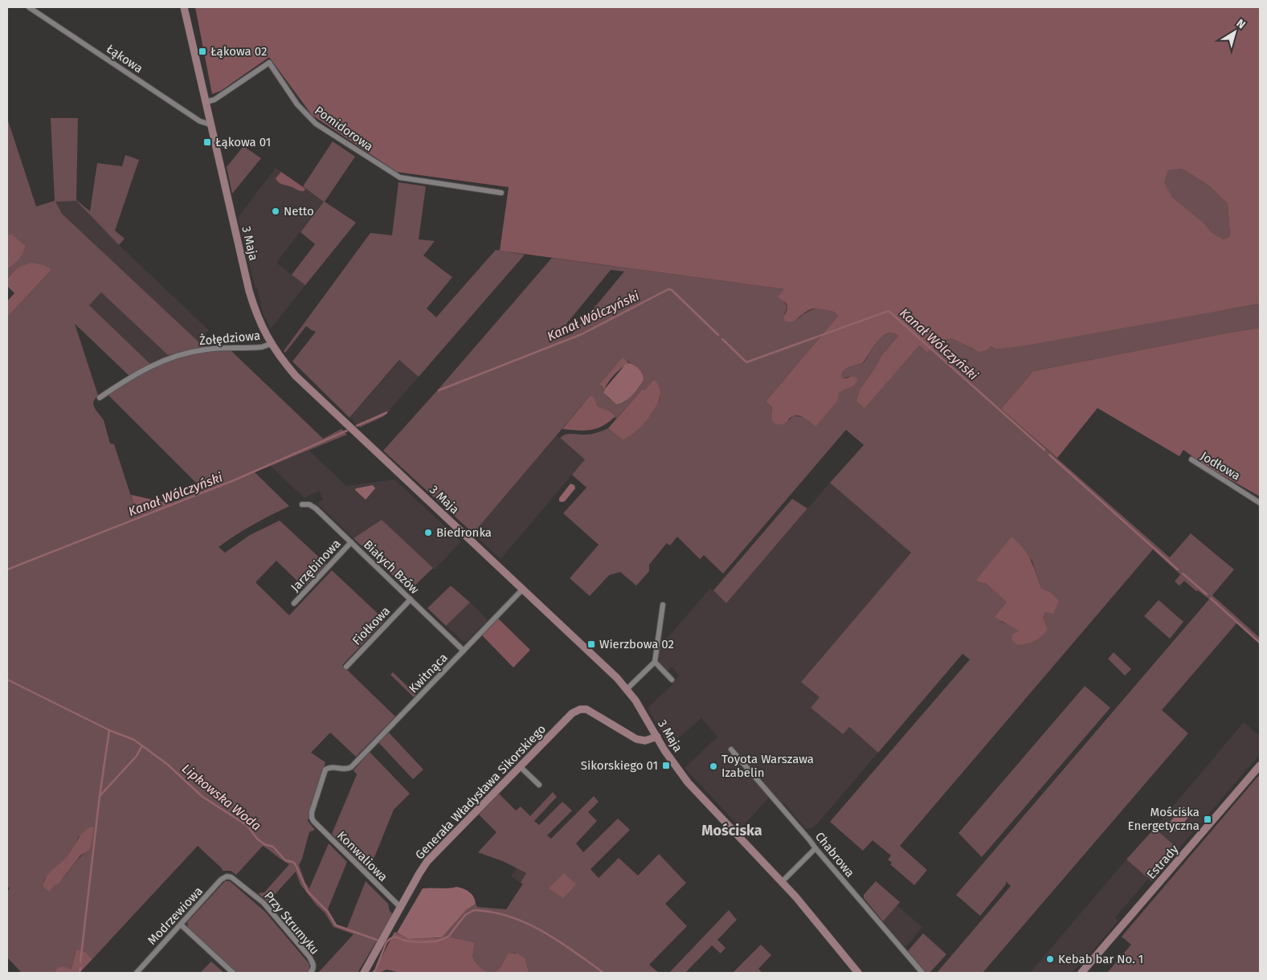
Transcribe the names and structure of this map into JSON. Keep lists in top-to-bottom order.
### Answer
{
  "streets": {
    "main road": ["3 Maja", "Generała Władysława Sikorskiego", "Estrady"],
    "street": [
      "Łąkowa",
      "Pomidorowa",
      "Żołędziowa",
      "Jodłowa",
      "Jarzębinowa",
      "Białych Bzów",
      "Fiołkowa",
      "Kwitnąca",
      "Chabrowa",
      "Konwaliowa",
      "Modrzewiowa",
      "Przy Strumyku"
    ]
  },
  "crossings": [
    ["Łąkowa", "3 Maja"],
    ["Pomidorowa", "3 Maja"],
    ["3 Maja", "Żołędziowa"],
    ["3 Maja", "Kwitnąca"],
    ["3 Maja", "Generała Władysława Sikorskiego"],
    ["Jarzębinowa", "Białych Bzów"],
    ["Białych Bzów", "Fiołkowa"],
    ["Białych Bzów", "Kwitnąca"],
    ["Kwitnąca", "Konwaliowa"],
    ["Generała Władysława Sikorskiego", "Konwaliowa"],
    ["Modrzewiowa", "Przy Strumyku"]
  ],
  "districts": ["Mościska"],
  "water": ["Kanał Wólczyński", "Lipkowska Woda"],
  "places": {
    "transit": [
      "Łąkowa 02",
      "Łąkowa 01",
      "Wierzbowa 02",
      "Sikorskiego 01",
      "Mościska Energetyczna"
    ],
    "other": [
      "Netto",
      "Biedronka",
      "Toyota Warszawa Izabelin",
      "Kebab bar No. 1"
    ]
  },
  "north": "top right"
}
